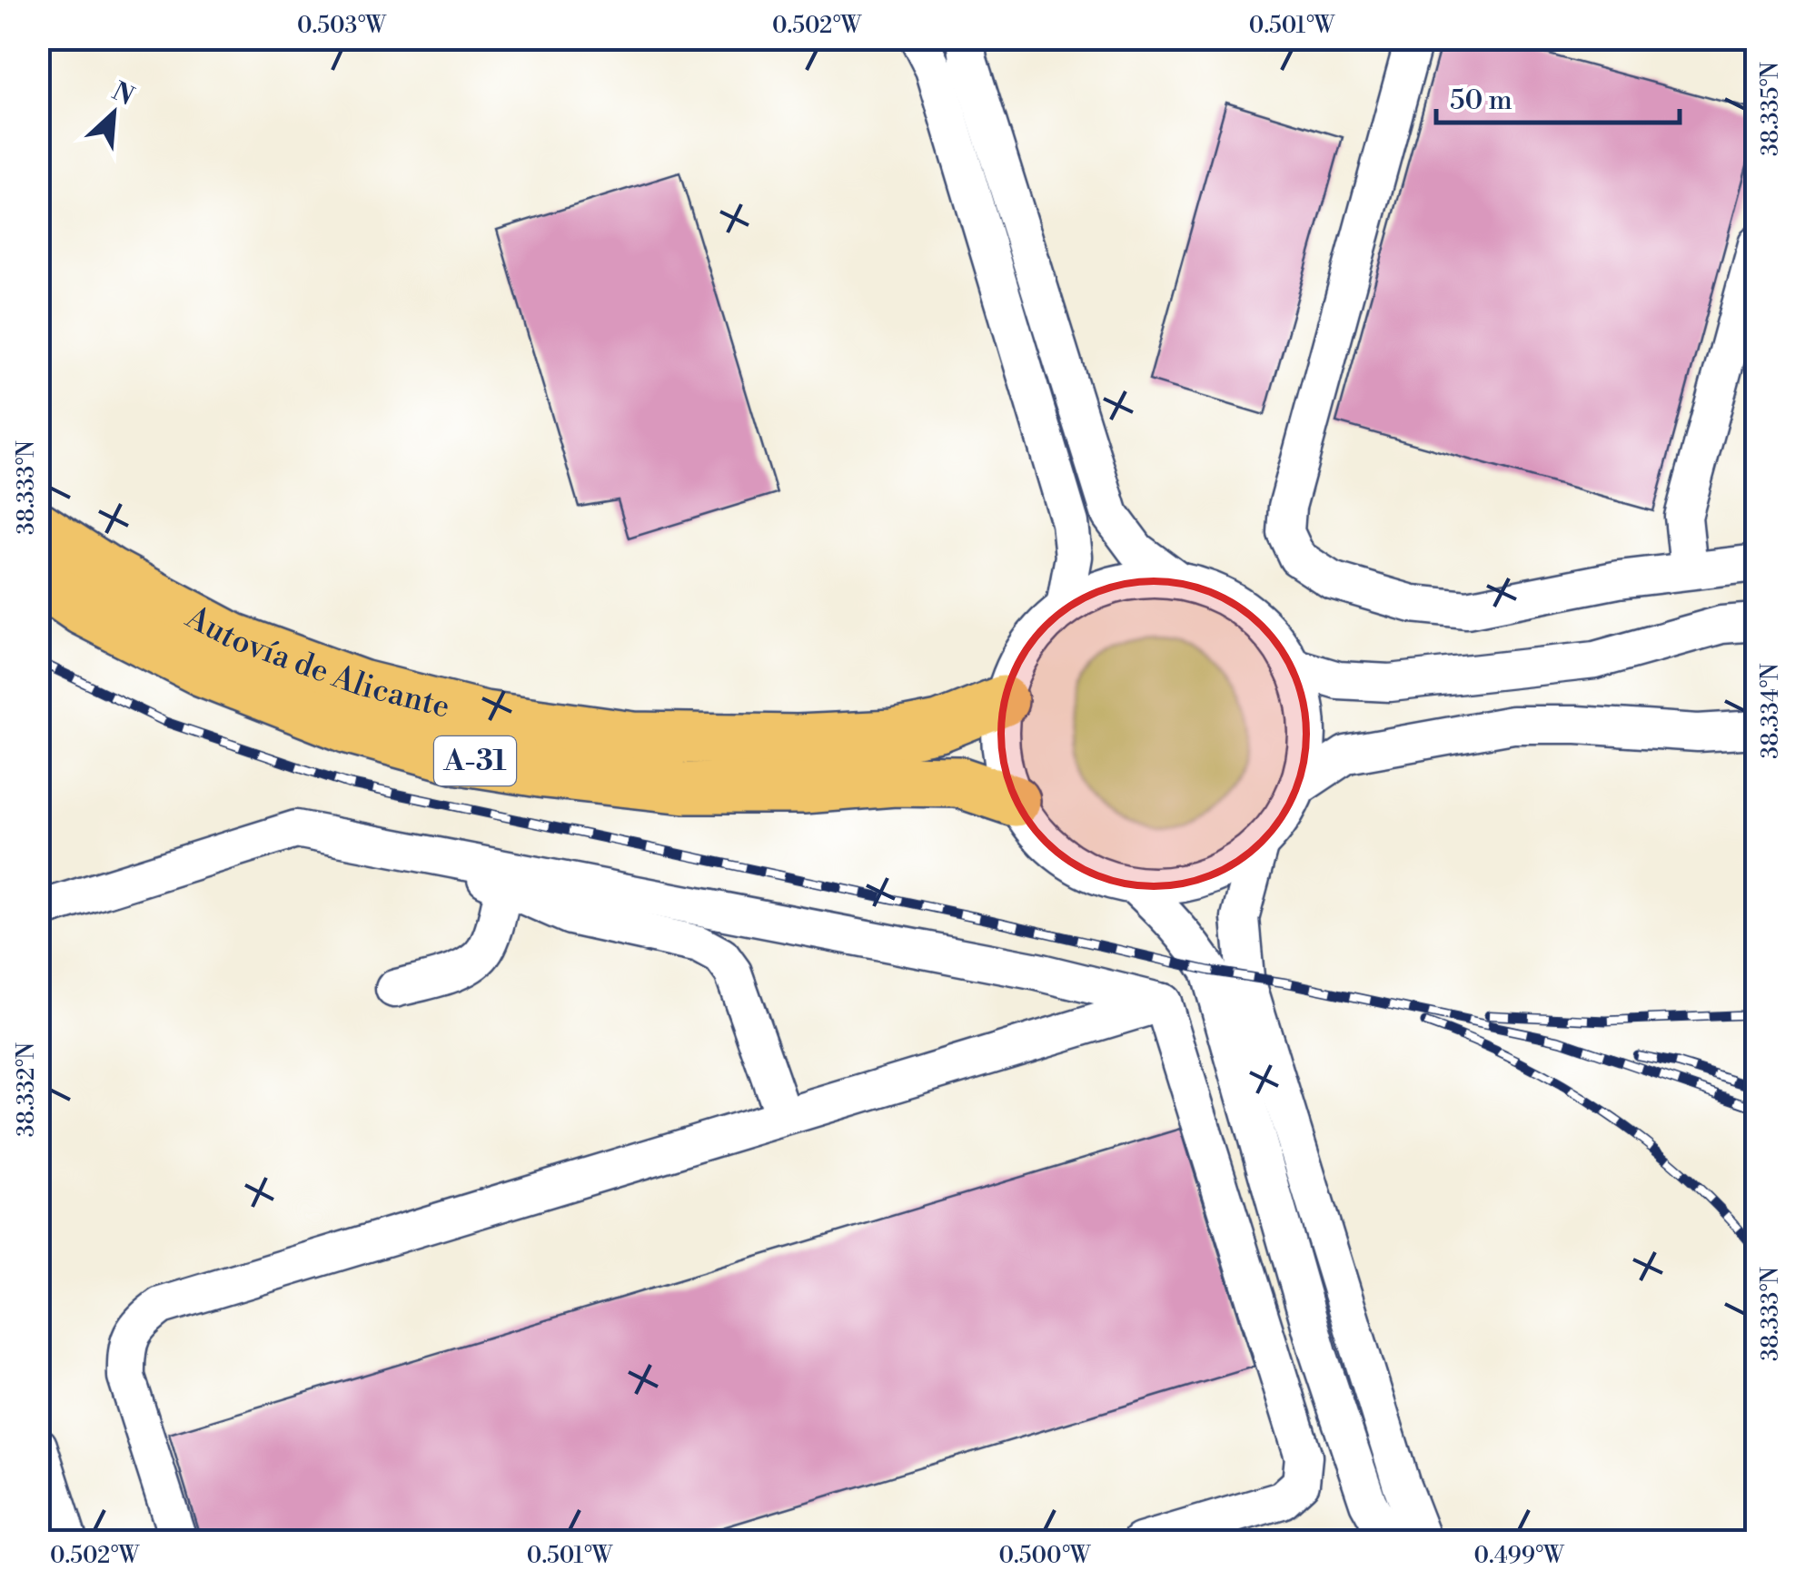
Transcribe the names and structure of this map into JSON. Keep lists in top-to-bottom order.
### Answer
{
  "streets": {
    "highway": ["Autovía de Alicante", "A-31"]
  },
  "crossings": [
    ["Autovía de Alicante", "A-31"]
  ],
  "scale_bar": "50 m",
  "north": "top right",
  "coordinates": [
    "0.503°W",
    "0.502°W",
    "0.501°W",
    "38.335°N",
    "38.333°N",
    "38.334°N",
    "38.332°N",
    "0.500°W",
    "0.499°W"
  ]
}
